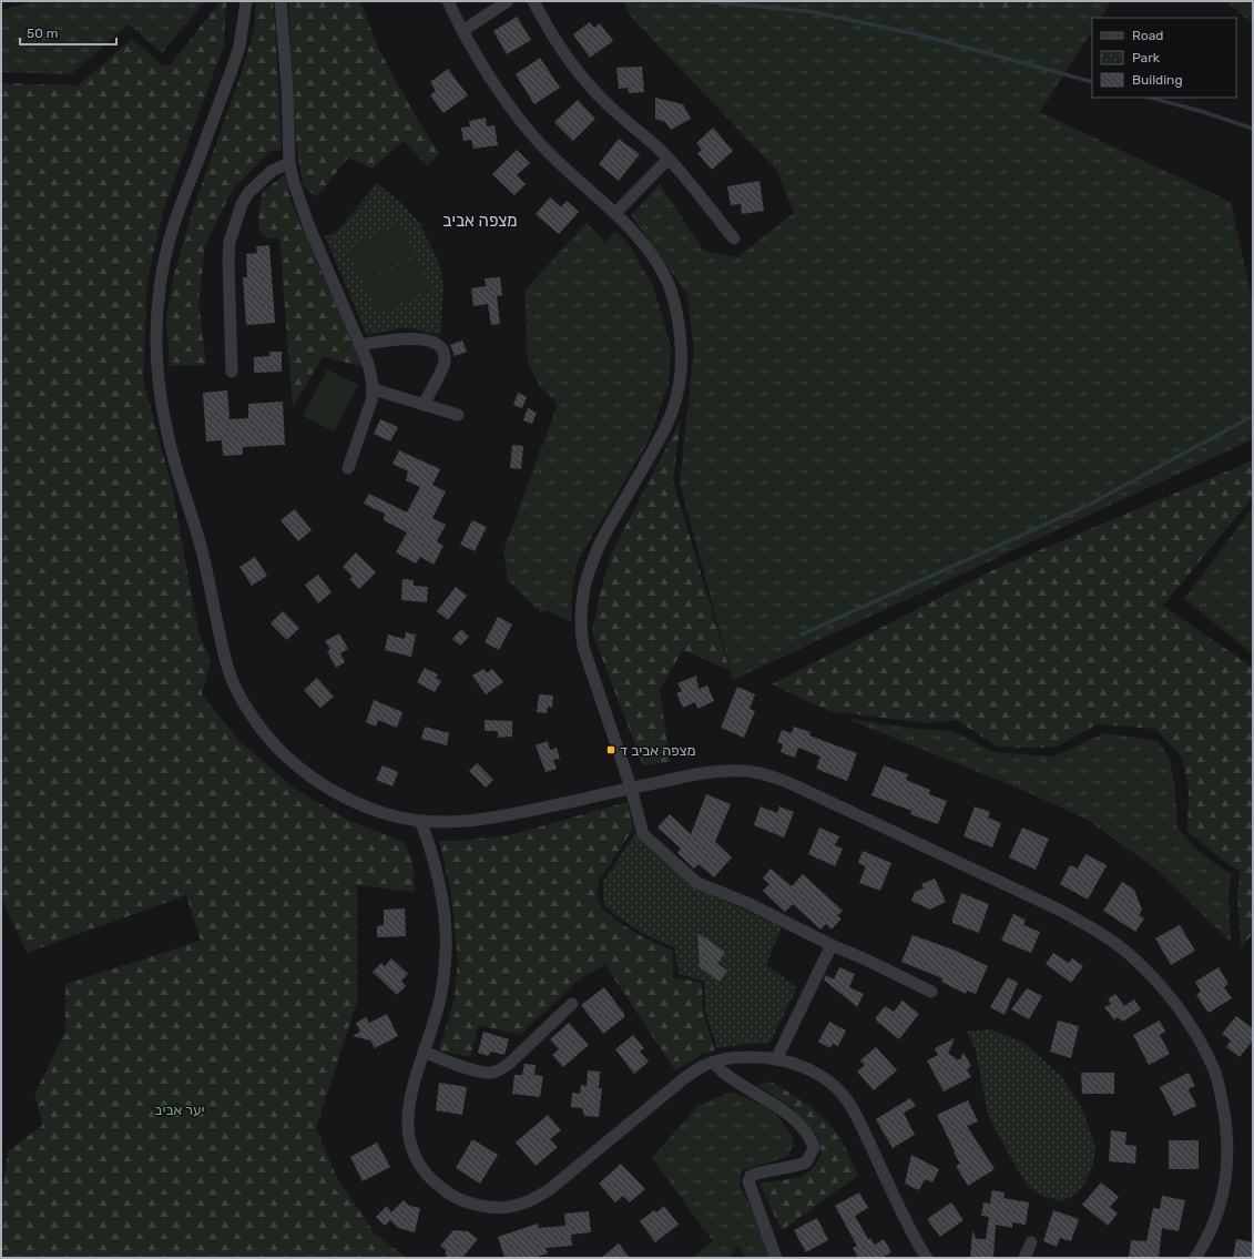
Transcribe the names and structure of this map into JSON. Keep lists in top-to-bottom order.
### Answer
{
  "districts": ["מצפה אביב"],
  "parks": ["יער אביב"],
  "places": {
    "transit": ["מצפה אביב ד"]
  },
  "legend": ["Road", "Park", "Building"],
  "scale_bar": "50 m"
}
